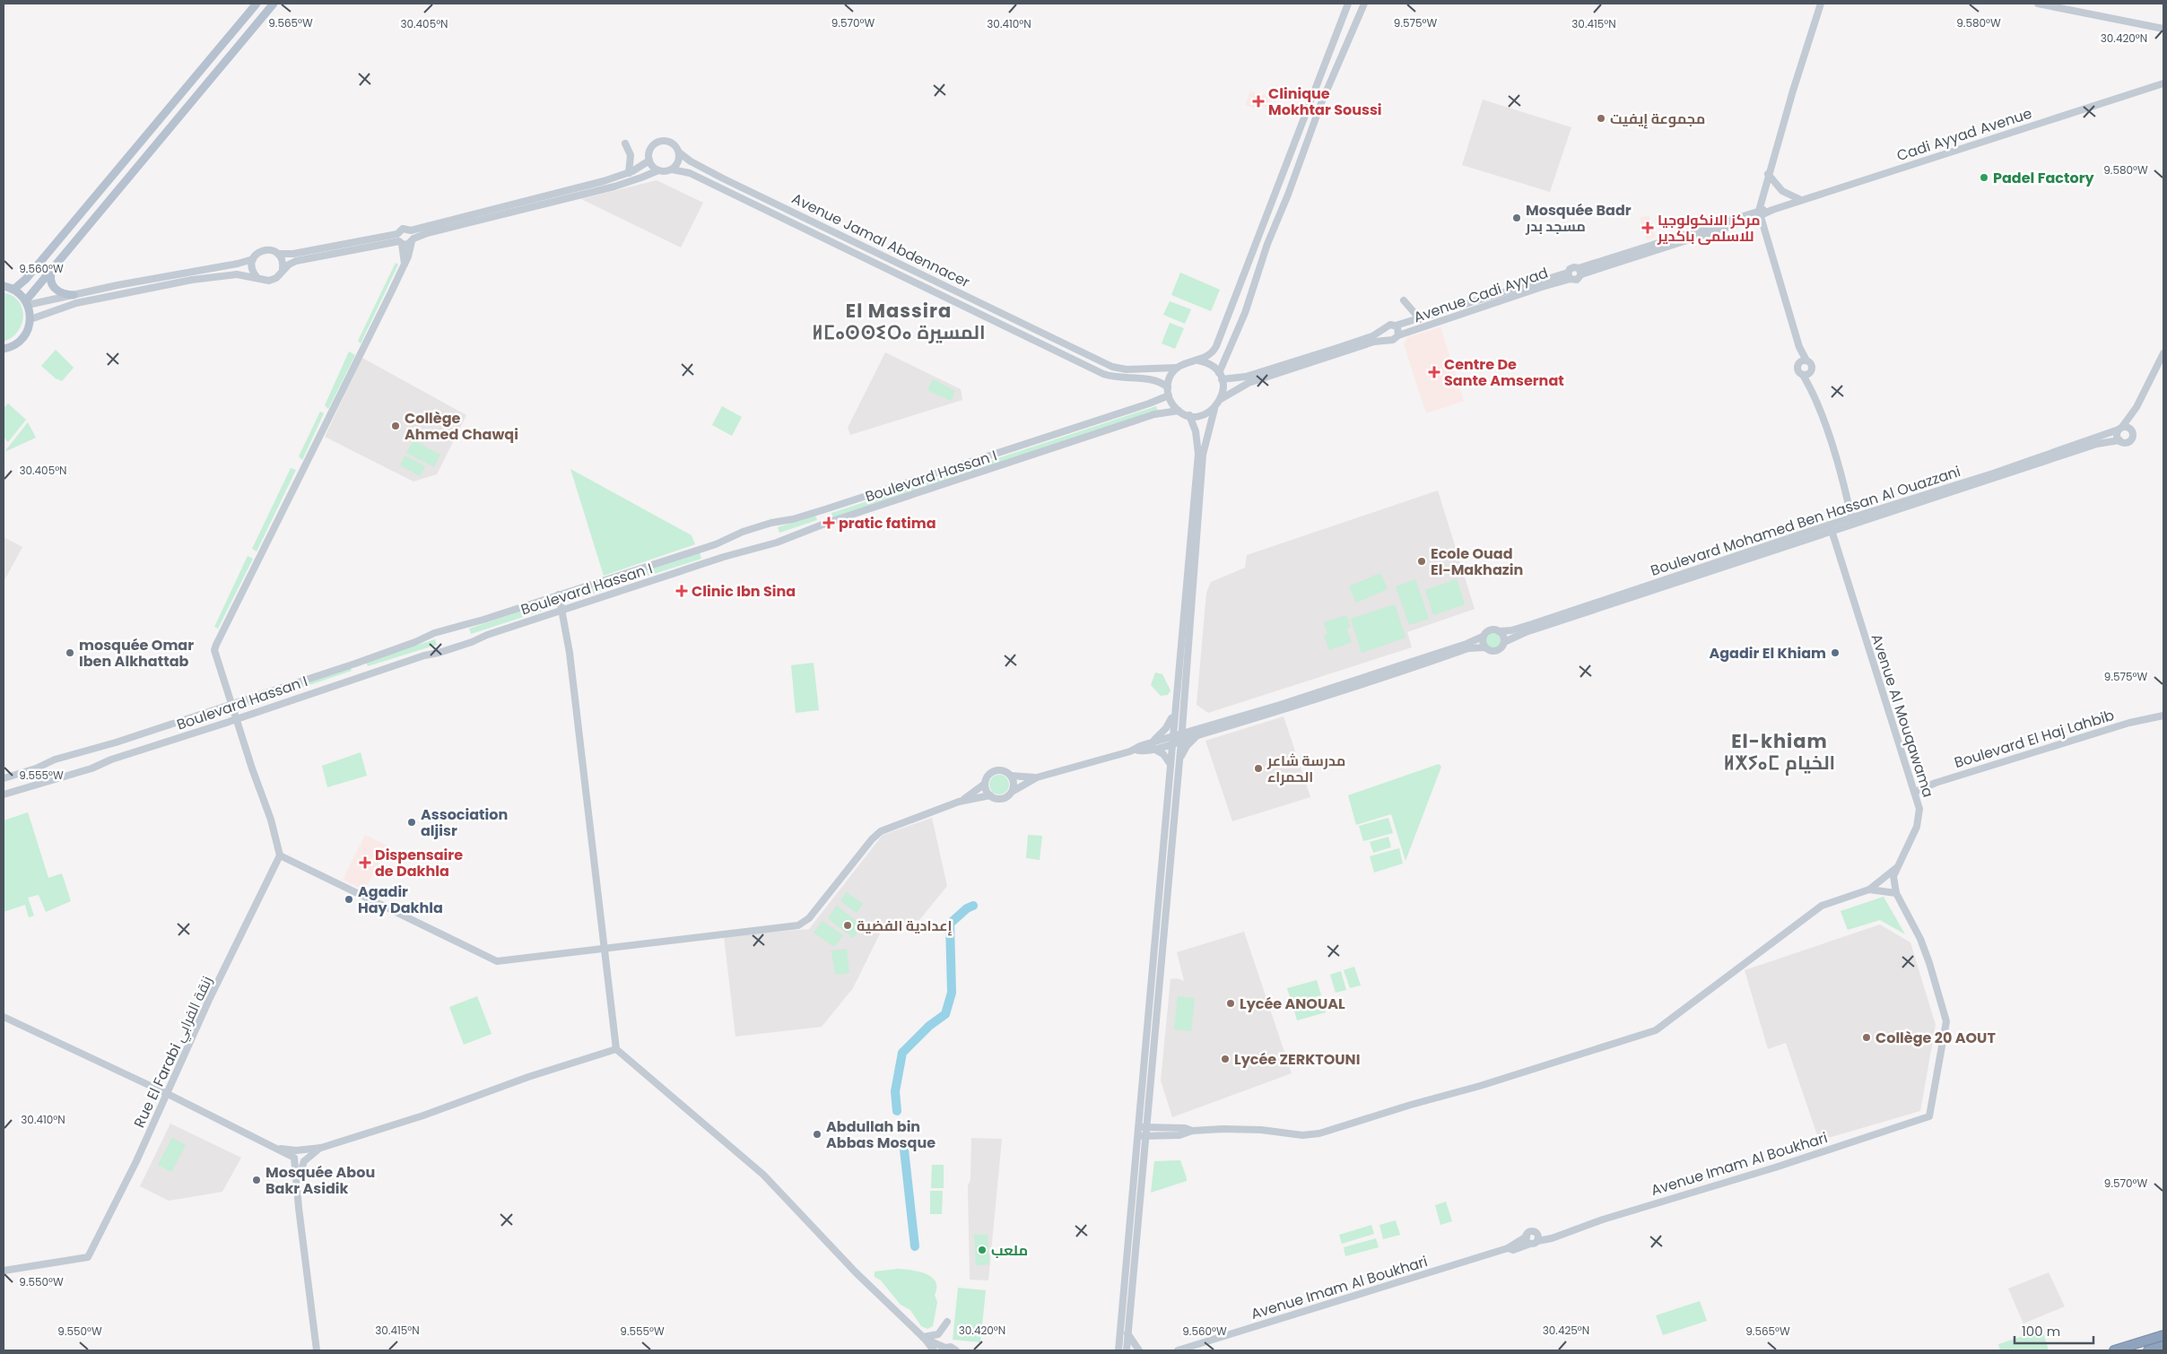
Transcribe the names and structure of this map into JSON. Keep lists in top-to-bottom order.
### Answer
{
  "streets": {
    "street": [
      "Cadi Ayyad Avenue",
      "Avenue Jamal Abdennacer",
      "Avenue Cadi Ayyad",
      "Boulevard Hassan I",
      "Boulevard Mohamed Ben Hassan Al Ouazzani",
      "Avenue Al Mouqawama",
      "Boulevard El Haj Lahbib",
      "Rue El Farabi زنقة الفرابي",
      "Avenue Imam Al Boukhari"
    ]
  },
  "crossings": [
    ["Avenue Jamal Abdennacer", "Boulevard Hassan I"],
    ["Boulevard Mohamed Ben Hassan Al Ouazzani", "Avenue Al Mouqawama"],
    ["Avenue Al Mouqawama", "Boulevard El Haj Lahbib"],
    ["Avenue Al Mouqawama", "Avenue Imam Al Boukhari"]
  ],
  "districts": ["El Massira ⵍⵎⴰⵙⵙⵉⵔⴰ المسيرة", "El-khiam ⵍⵅⵢⴰⵎ الخيام"],
  "places": {
    "health": [
      "Clinique Mokhtar Soussi",
      "مركز الانكولوجيا للاسلمى باكدير",
      "Centre De Sante Amsernat",
      "pratic fatima",
      "Clinic Ibn Sina",
      "Dispensaire de Dakhla"
    ],
    "other": [
      "مجموعة إيفيت",
      "Padel Factory",
      "Mosquée Badr مسجد بدر",
      "Collège Ahmed Chawqi",
      "Ecole Ouad El-Makhazin",
      "mosquée Omar Iben Alkhattab",
      "Agadir El Khiam",
      "مدرسة شاعر الحمراء",
      "Association aljisr",
      "Agadir Hay Dakhla",
      "إعدادية الفضية",
      "Lycée ANOUAL",
      "Collège 20 AOUT",
      "Lycée ZERKTOUNI",
      "Abdullah bin Abbas Mosque",
      "Mosquée Abou Bakr Asidik",
      "ملعب"
    ]
  },
  "scale_bar": "100 m",
  "coordinates": [
    "9.570°W",
    "9.580°W",
    "9.565°W",
    "9.575°W",
    "30.405°N",
    "30.410°N",
    "30.415°N",
    "30.420°N",
    "9.560°W",
    "9.555°W",
    "9.550°W",
    "30.425°N"
  ]
}
